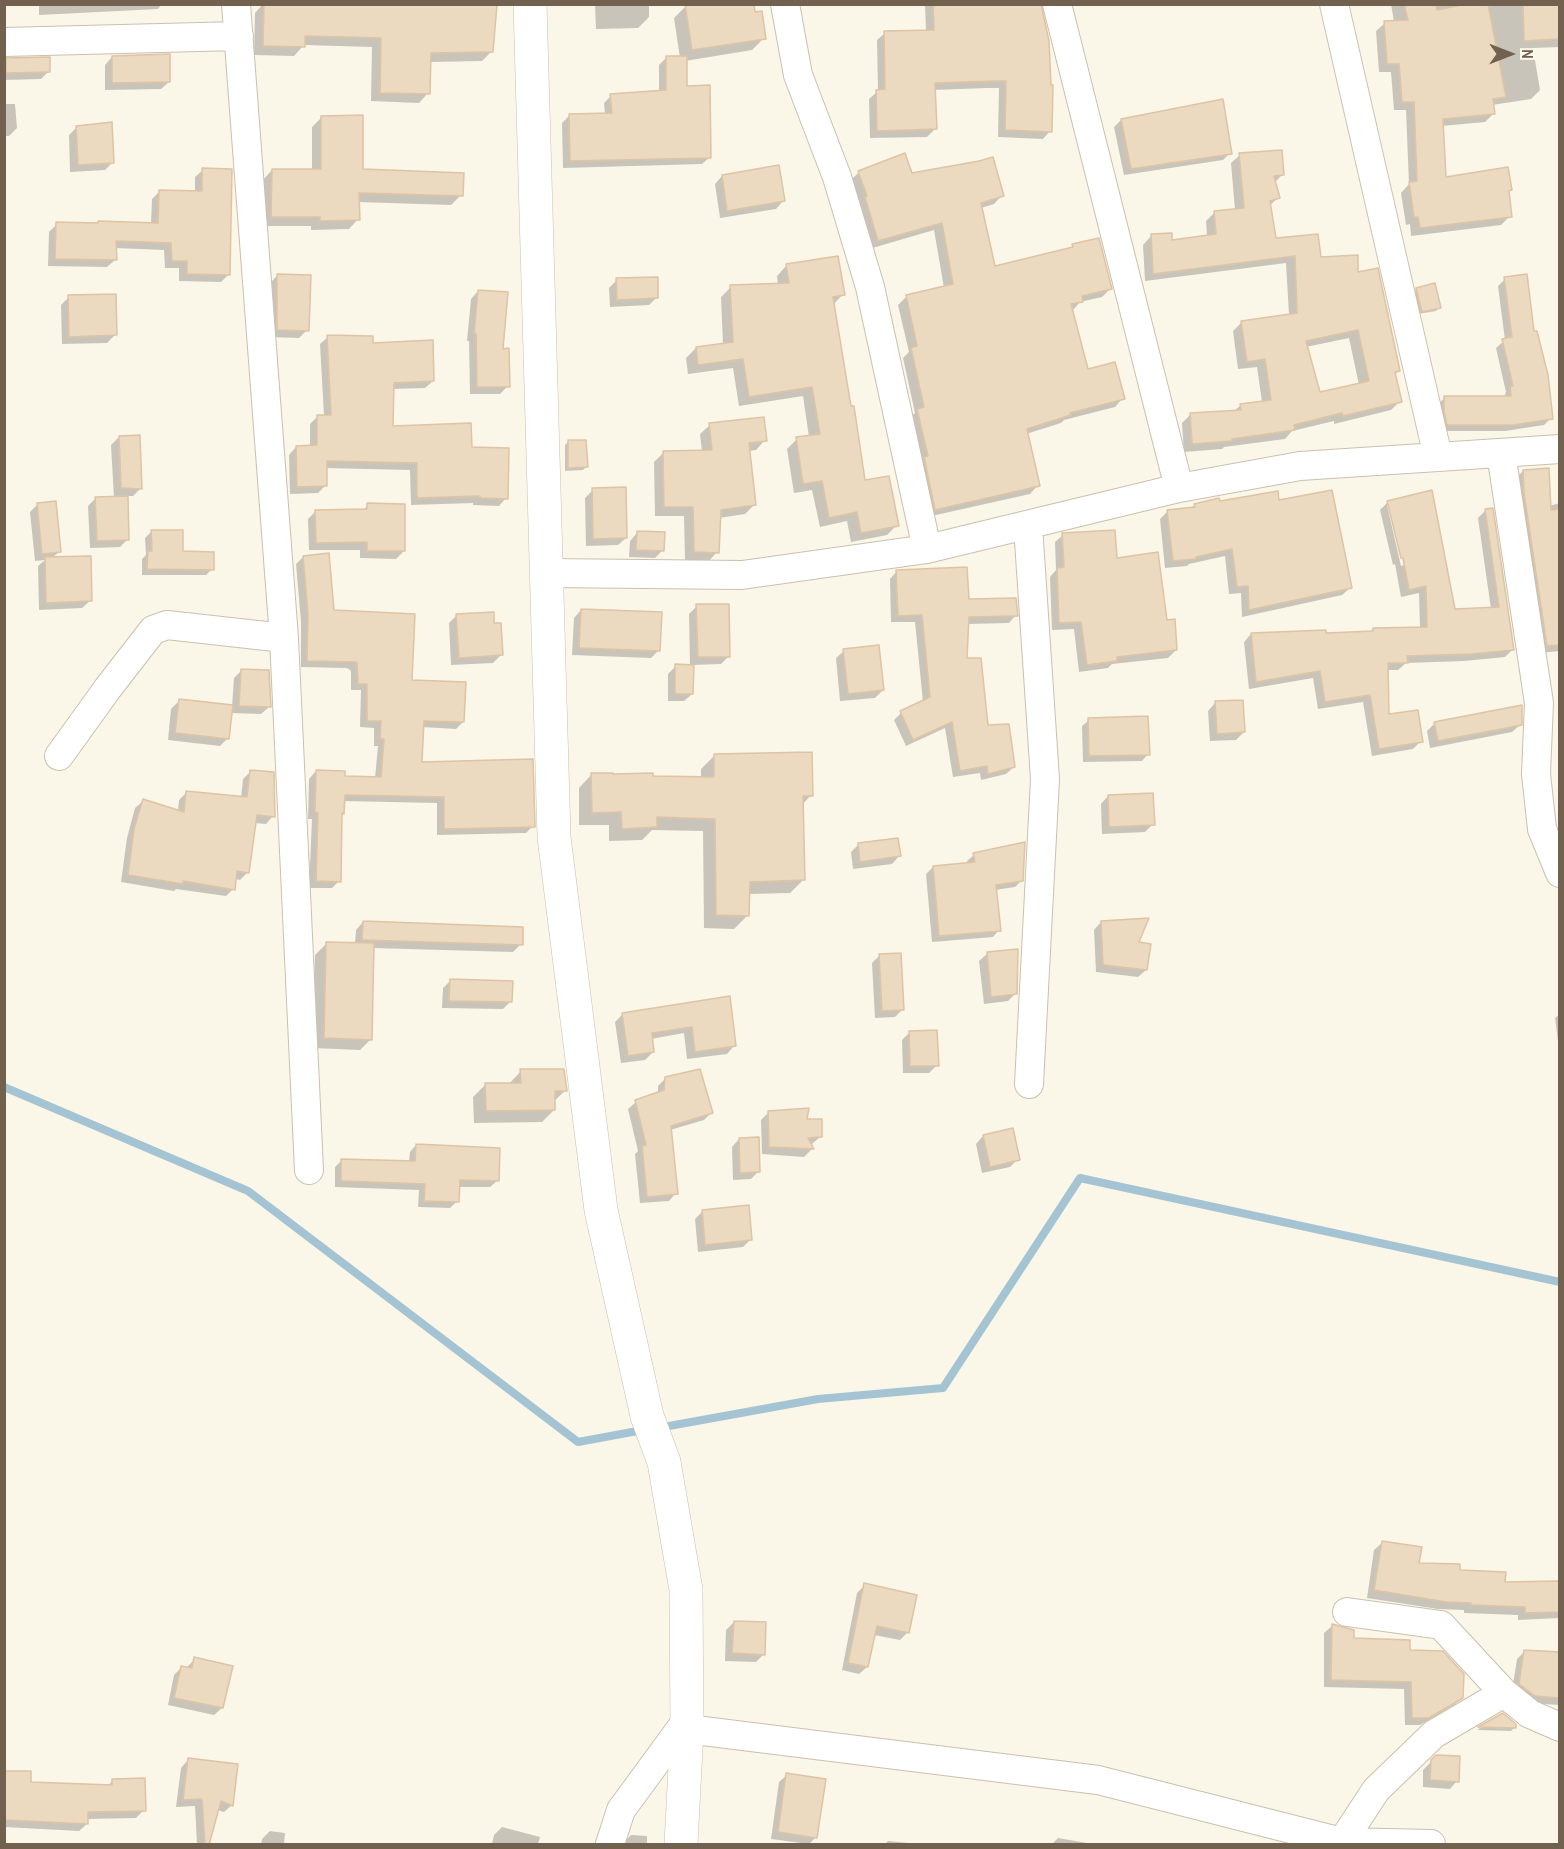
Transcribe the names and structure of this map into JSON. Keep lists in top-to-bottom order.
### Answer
{
  "north": "right"
}
